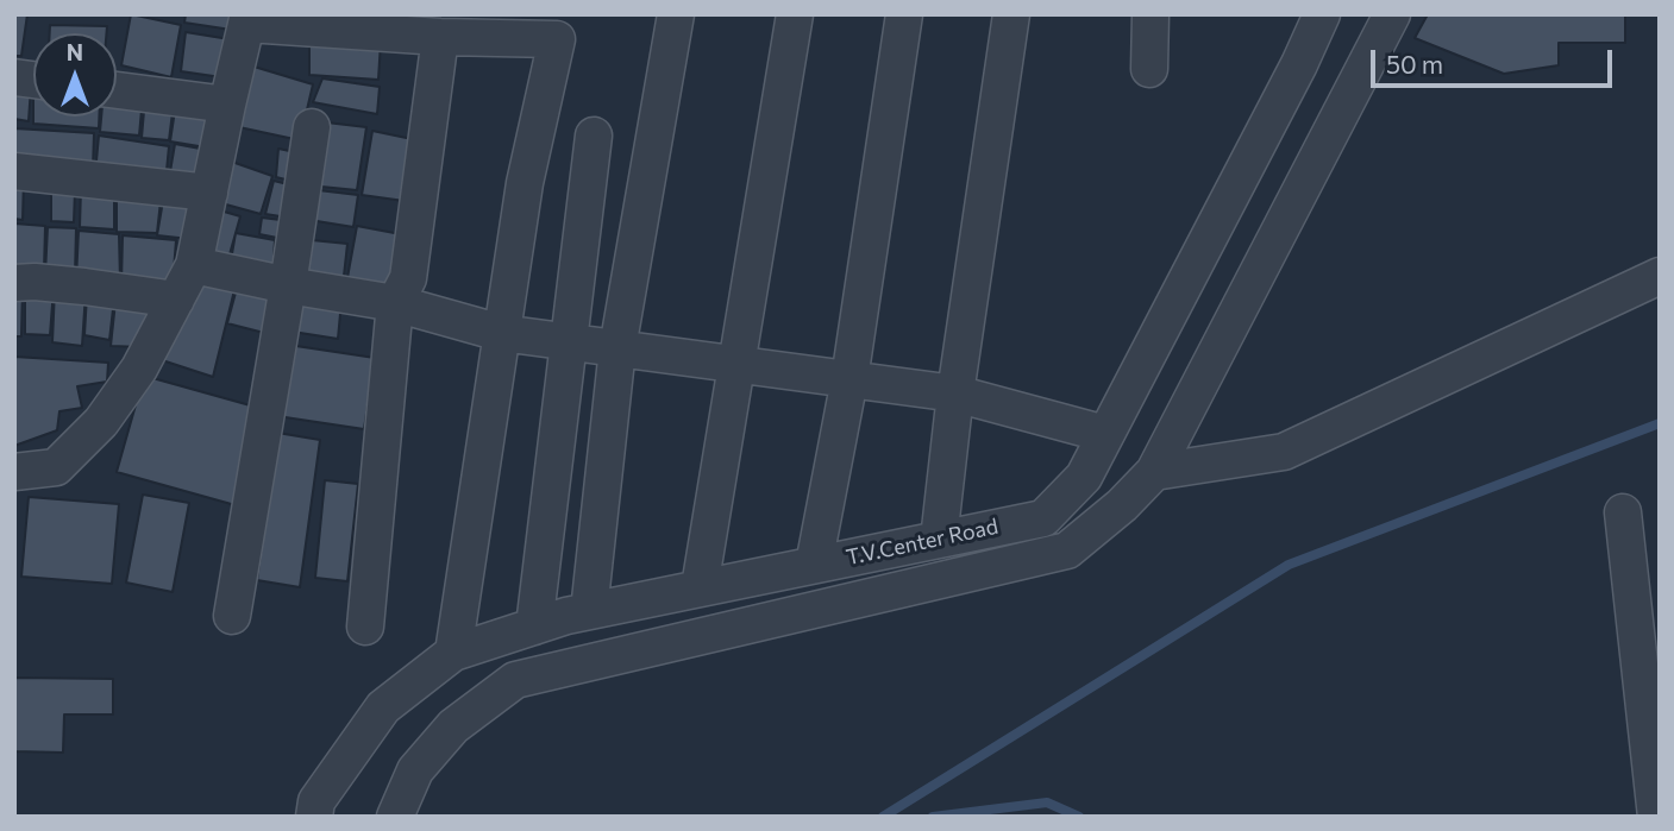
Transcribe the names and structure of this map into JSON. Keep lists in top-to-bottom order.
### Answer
{
  "streets": {
    "street": ["T.V.Center Road"]
  },
  "scale_bar": "50 m",
  "north": "top"
}
